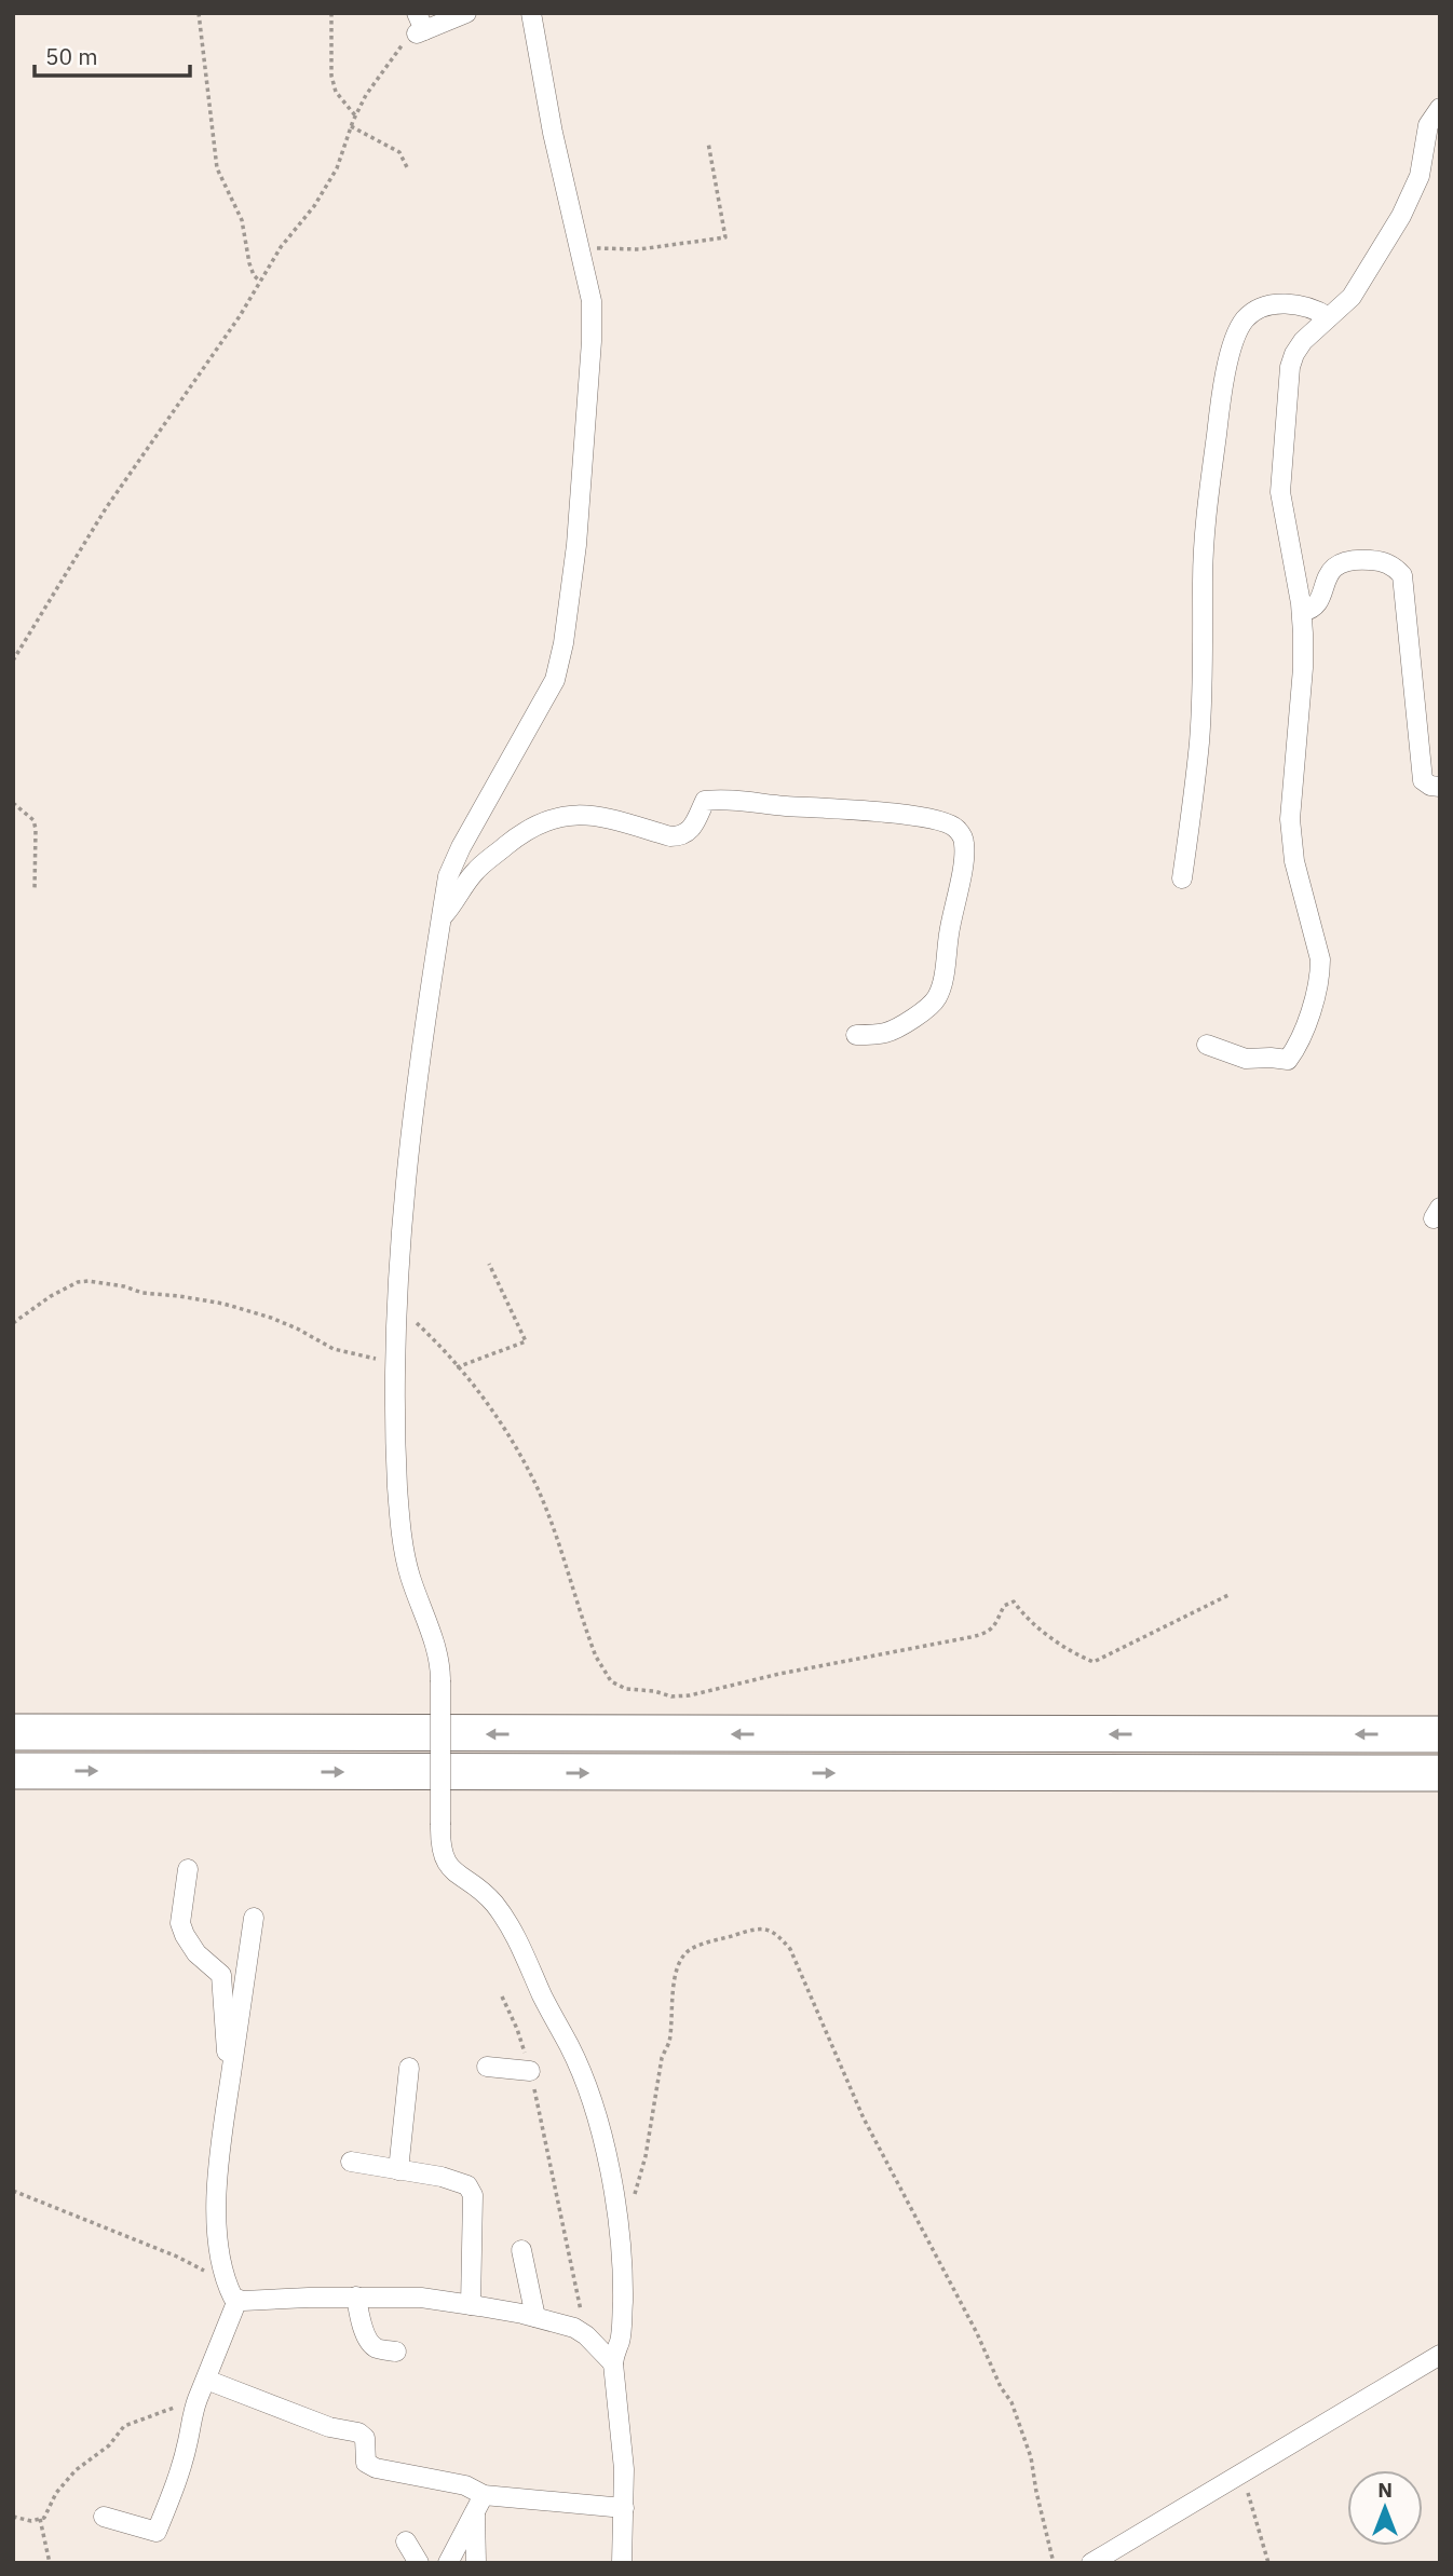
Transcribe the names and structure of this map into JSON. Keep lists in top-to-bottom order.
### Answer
{
  "scale_bar": "50 m",
  "north": "top"
}
